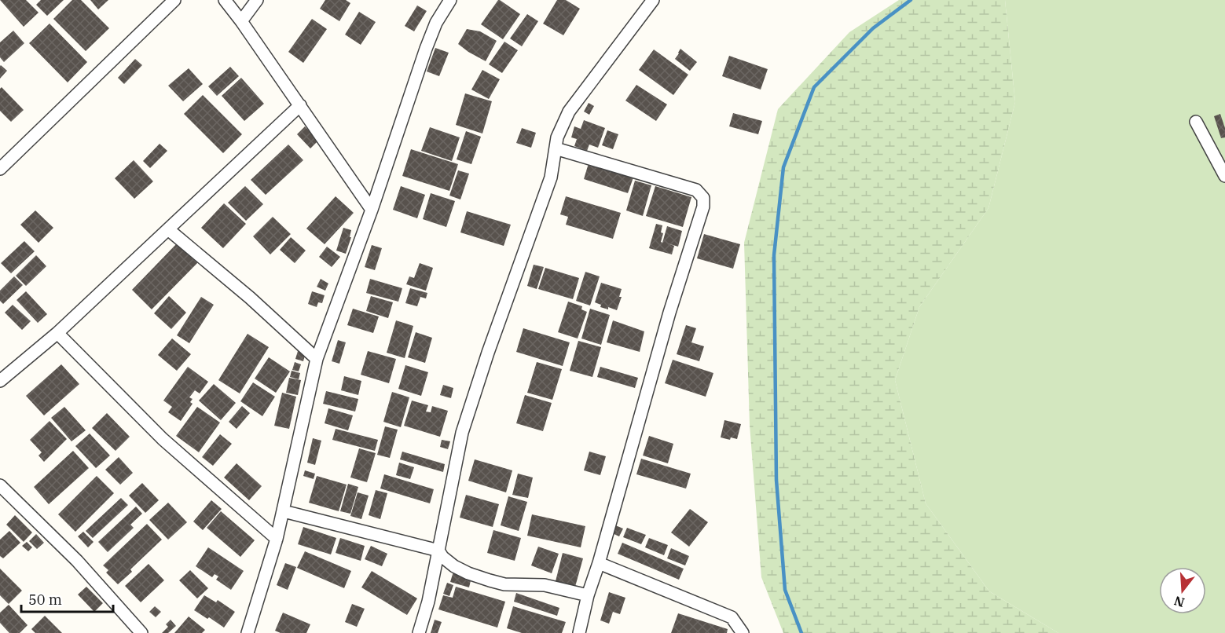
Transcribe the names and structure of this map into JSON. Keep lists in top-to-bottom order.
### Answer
{
  "scale_bar": "50 m",
  "north": "bottom"
}
